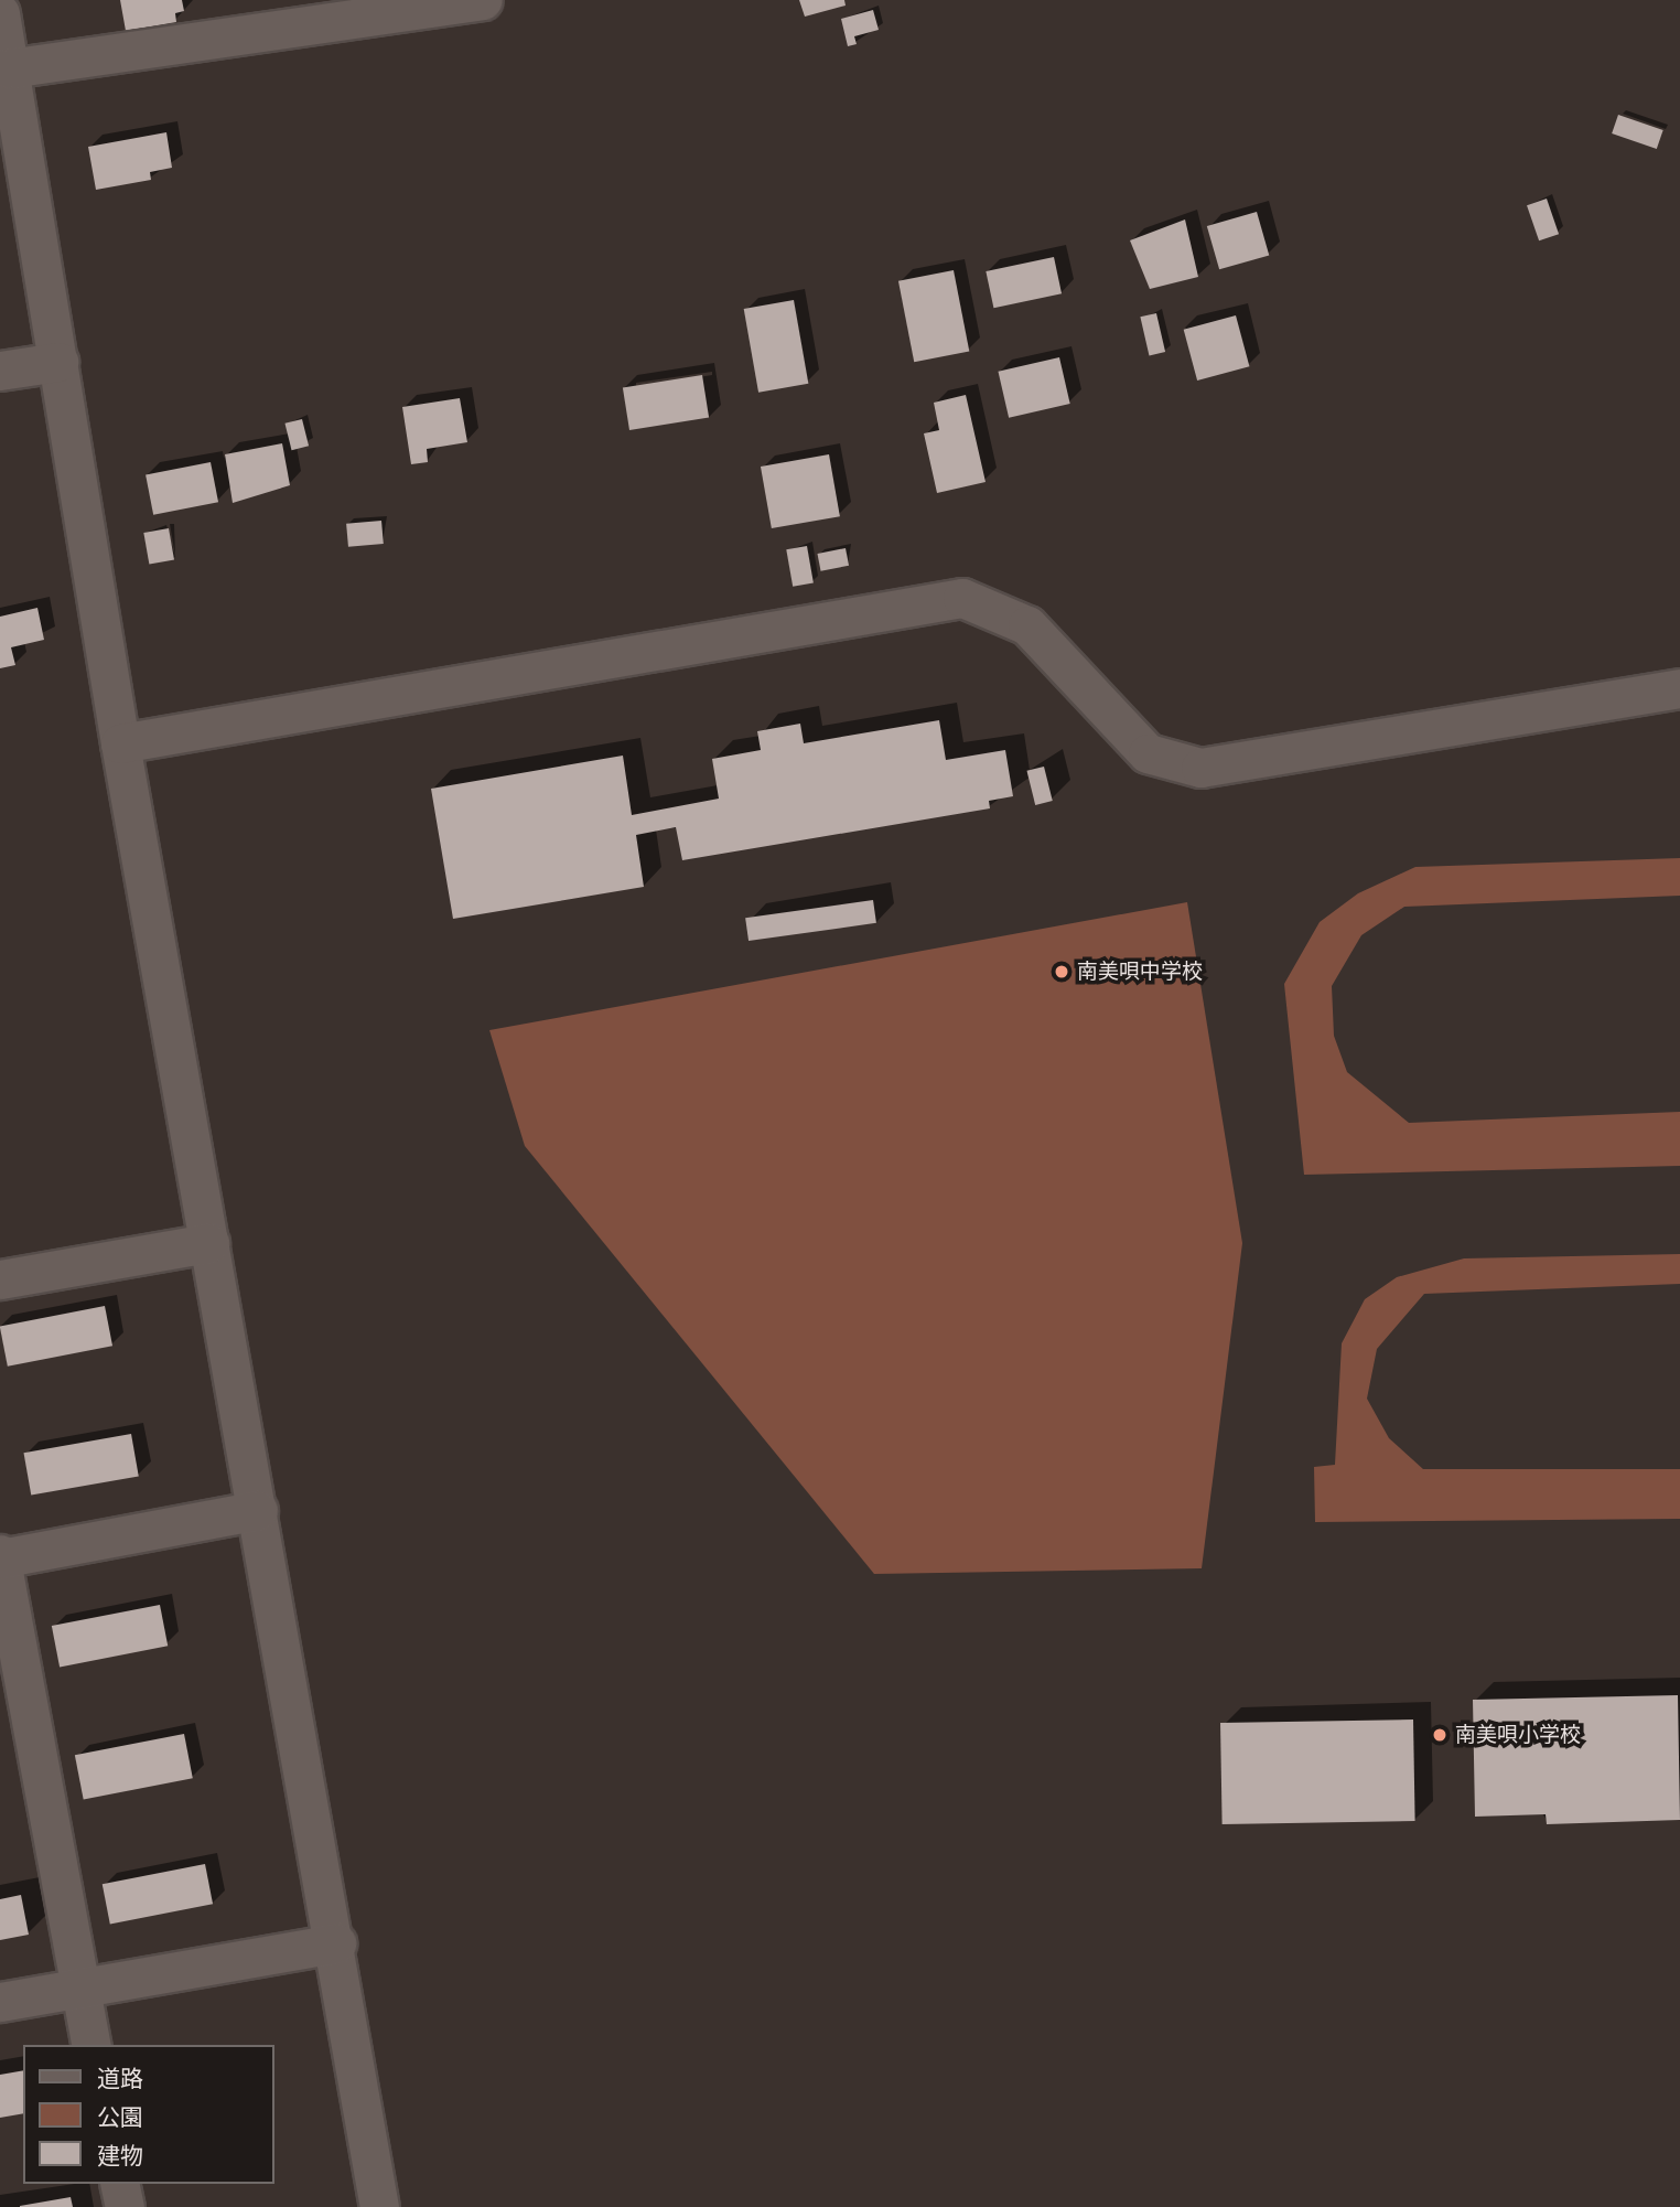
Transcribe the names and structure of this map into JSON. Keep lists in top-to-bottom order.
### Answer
{
  "places": ["南美唄中学校", "南美唄小学校"],
  "legend": ["道路", "公園", "建物"]
}
